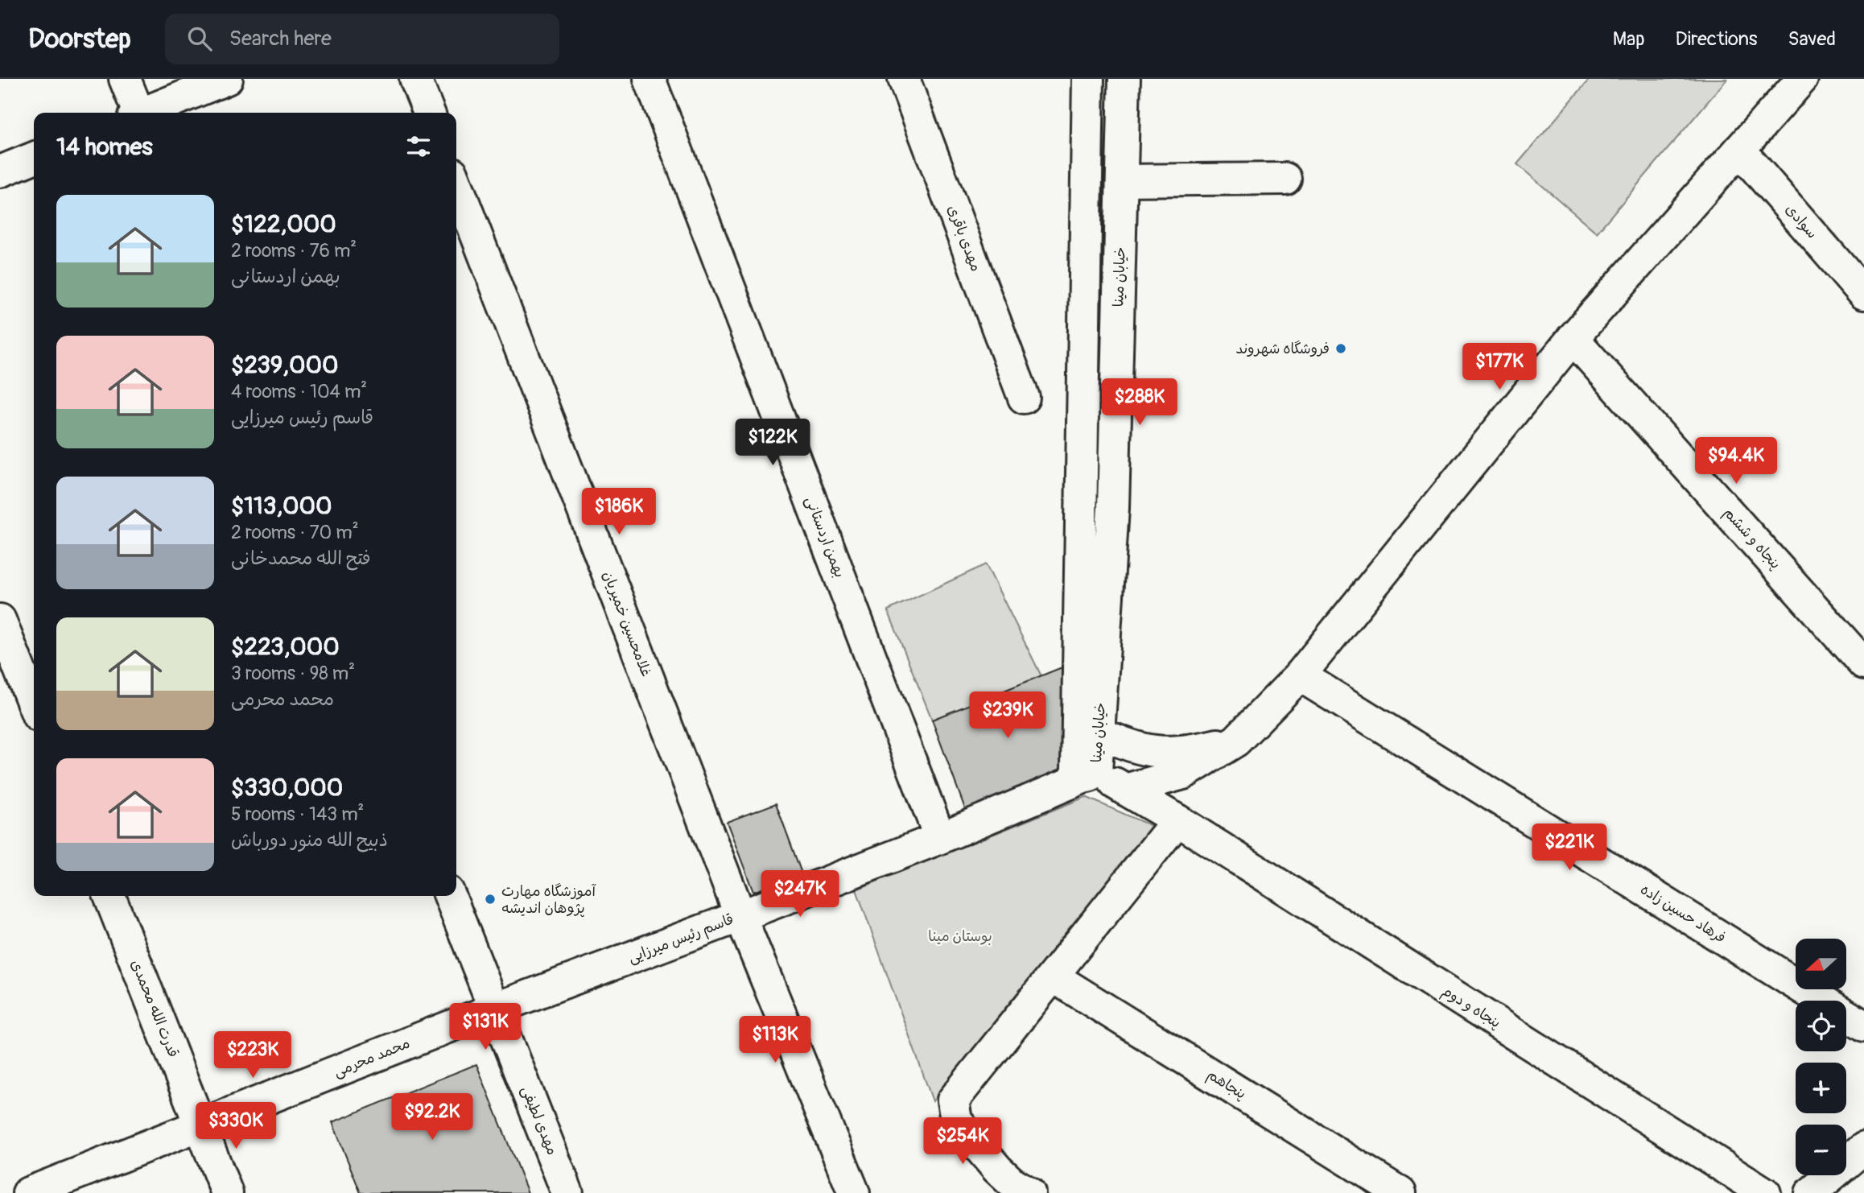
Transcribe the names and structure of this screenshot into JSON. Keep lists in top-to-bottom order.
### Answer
{
  "streets": {
    "street": [
      "سوادی",
      "مهدی باقری",
      "خیابان مینا",
      "بهمن اردستانی",
      "پنجاه و ششم",
      "غلامحسین خمیریان",
      "فرهاد حسین زاده",
      "قاسم رئیس میرزایی",
      "پنجاه و دوم",
      "قدرت الله محمدی",
      "محمد محرمی",
      "پنجاهم",
      "مهدی لطیفی"
    ]
  },
  "crossings": [
    ["خیابان مینا", "قاسم رئیس میرزایی"],
    ["خیابان مینا", "پنجاه و دوم"],
    ["بهمن اردستانی", "قاسم رئیس میرزایی"],
    ["غلامحسین خمیریان", "قاسم رئیس میرزایی"],
    ["قاسم رئیس میرزایی", "پنجاه و دوم"],
    ["قاسم رئیس میرزایی", "محمد محرمی"],
    ["قاسم رئیس میرزایی", "مهدی لطیفی"],
    ["قدرت الله محمدی", "محمد محرمی"],
    ["محمد محرمی", "مهدی لطیفی"]
  ],
  "parks": ["بوستان مینا"],
  "places": ["فروشگاه شهروند", "آموزشگاه مهارت پژوهان اندیشه"],
  "north": "left",
  "page": {
    "header": "Doorstep",
    "search": "Search here",
    "nav": ["Map", "Directions", "Saved"],
    "heading": "14 homes",
    "list": [
      {
        "name": "$122,000",
        "note": "2 rooms · 76 m² · بهمن اردستانی"
      },
      {
        "name": "$239,000",
        "note": "4 rooms · 104 m² · قاسم رئیس میرزایی"
      },
      {
        "name": "$113,000",
        "note": "2 rooms · 70 m² · فتح الله محمدخانی"
      },
      {
        "name": "$223,000",
        "note": "3 rooms · 98 m² · محمد محرمی"
      },
      {
        "name": "$330,000",
        "note": "5 rooms · 143 m² · ذبیح الله منور دورباش"
      }
    ],
    "price": [
      "$177K",
      "$288K",
      "$122K",
      "$94.4K",
      "$186K",
      "$239K",
      "$221K",
      "$247K",
      "$131K",
      "$113K",
      "$223K",
      "$92.2K",
      "$330K",
      "$254K"
    ],
    "map_buttons": ["+", "−"]
  }
}
